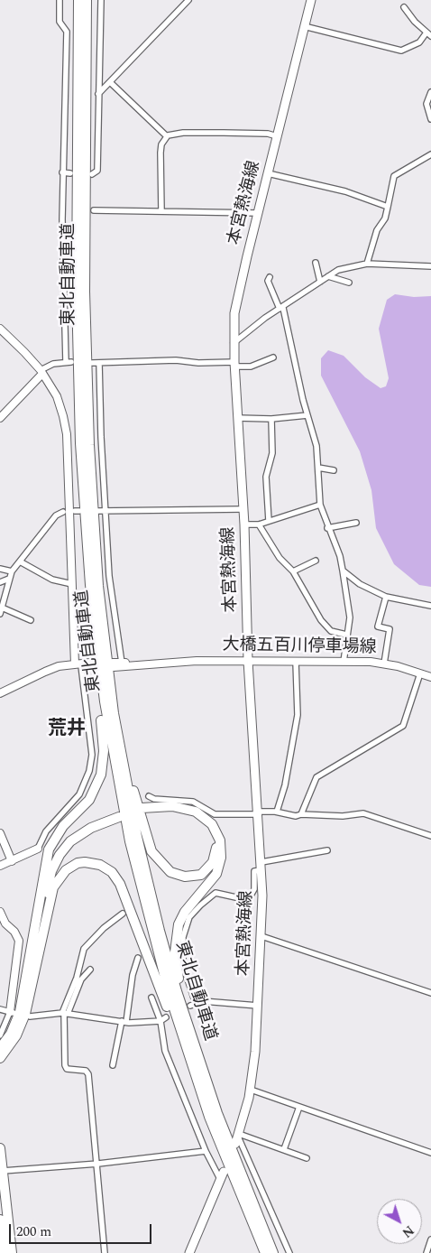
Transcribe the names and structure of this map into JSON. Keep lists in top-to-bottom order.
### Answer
{
  "streets": {
    "highway": ["東北自動車道"],
    "main road": ["本宮熱海線"],
    "street": ["大橋五百川停車場線"]
  },
  "crossings": [
    ["本宮熱海線", "大橋五百川停車場線"]
  ],
  "districts": ["荒井"],
  "scale_bar": "200 m",
  "north": "bottom right"
}
